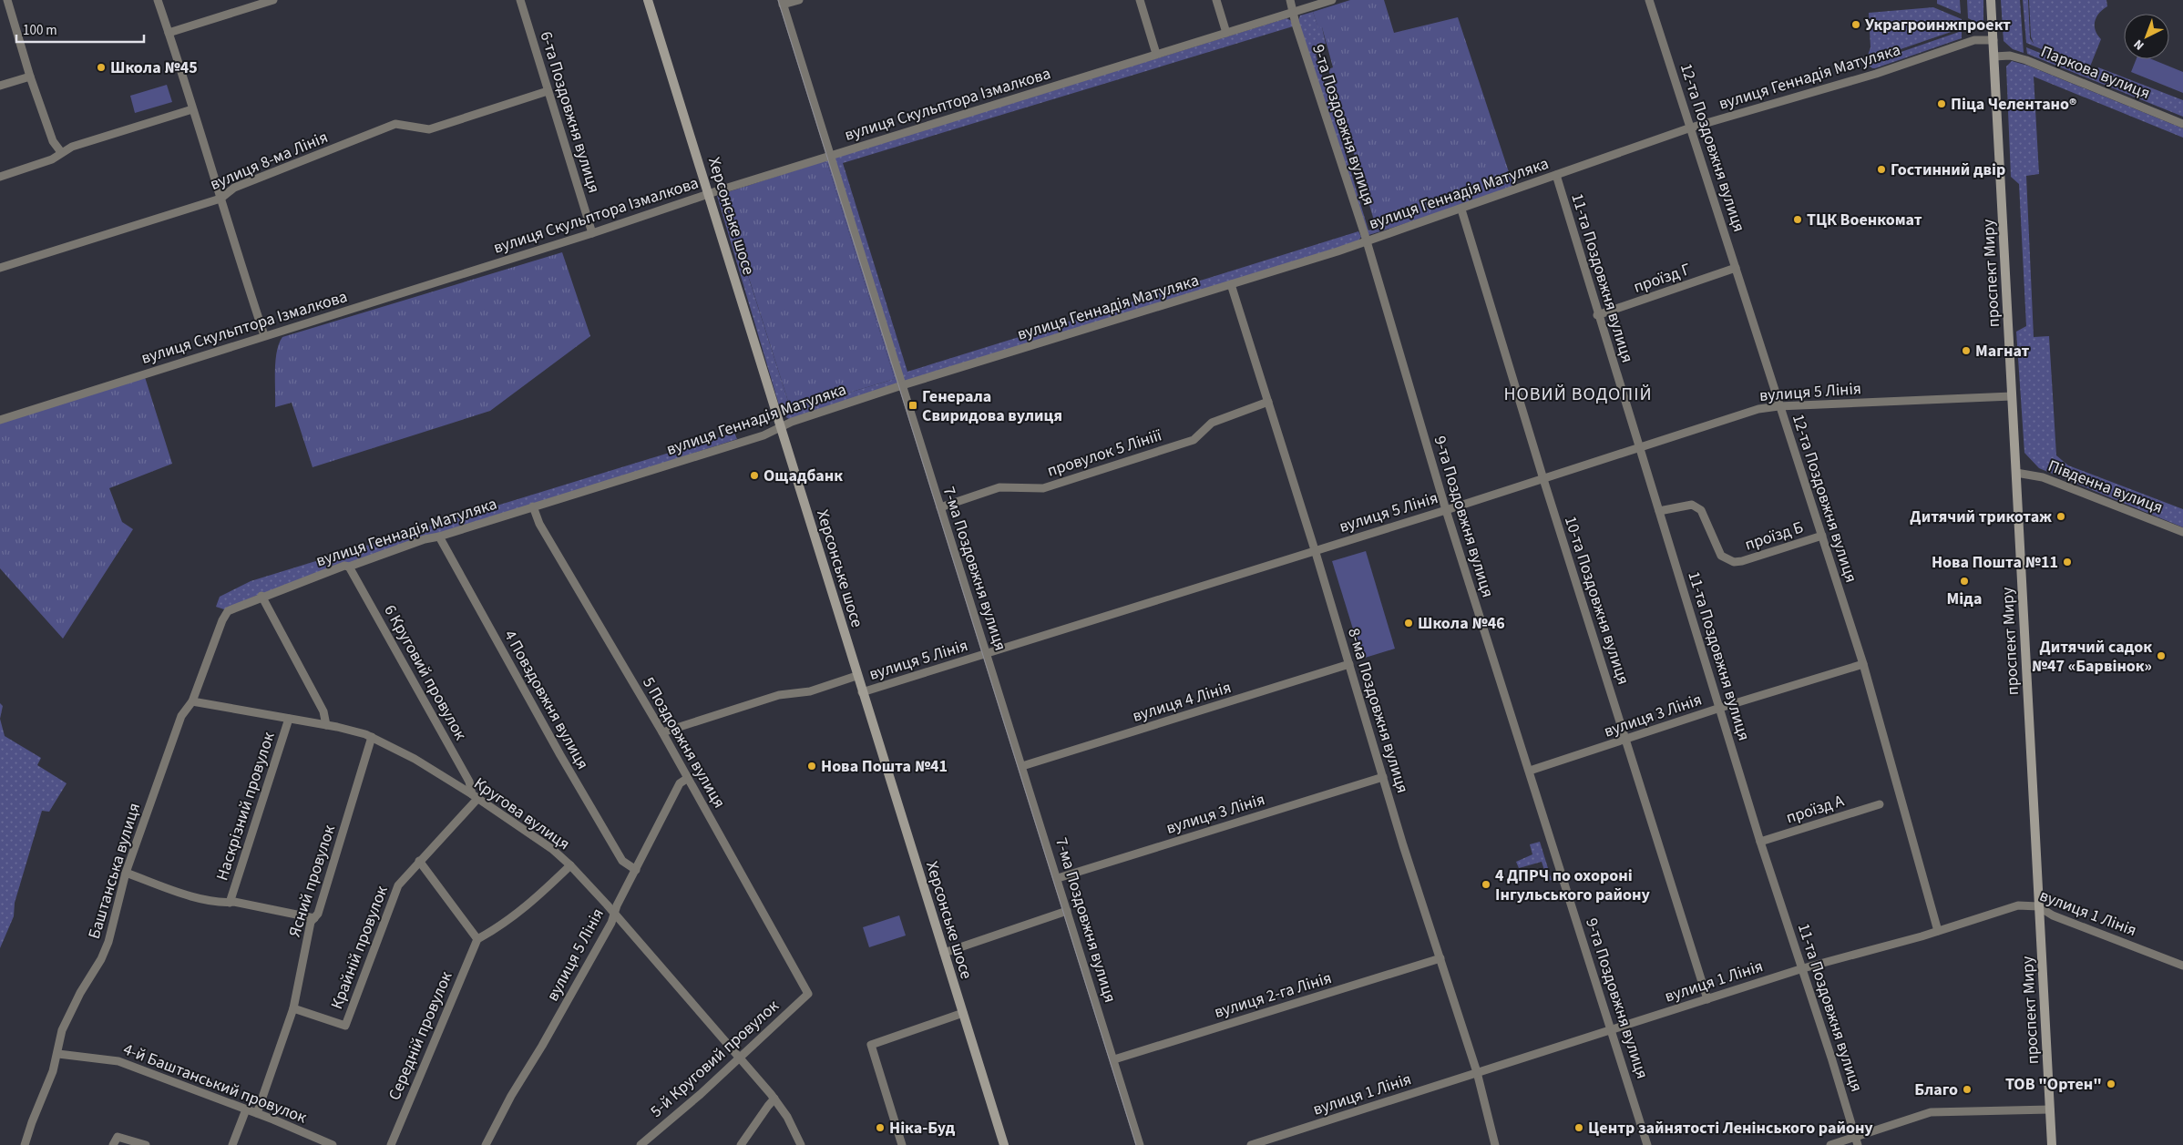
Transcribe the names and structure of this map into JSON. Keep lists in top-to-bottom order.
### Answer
{
  "streets": {
    "main road": ["Херсонське шосе", "проспект Миру"],
    "street": [
      "Паркова вулиця",
      "вулиця Геннадія Матуляка",
      "вулиця Скульптора Ізмалкова",
      "6-та Поздовжня вулиця",
      "9-та Поздовжня вулиця",
      "12-та Поздовжня вулиця",
      "вулиця 8-ма Лінія",
      "11-та Поздовжня вулиця",
      "проїзд Г",
      "вулиця 5 Лінія",
      "провулок 5 Лініії",
      "Південна вулиця",
      "проїзд Б",
      "7-ма Поздовжня вулиця",
      "10-та Поздовжня вулиця",
      "6 Круговий провулок",
      "4 Повздовжня вулиця",
      "вулиця 4 Лінія",
      "8-ма Поздовжня вулиця",
      "вулиця 3 Лінія",
      "5 Поздовжня вулиця",
      "Наскрізний провулок",
      "проїзд А",
      "Кругова вулиця",
      "Баштанська вулиця",
      "Ясний провулок",
      "вулиця 1 Лінія",
      "Крайній провулок",
      "вулиця 2-га Лінія",
      "Середній провулок",
      "5-й Круговий провулок",
      "4-й Баштанський провулок"
    ]
  },
  "crossings": [
    ["Паркова вулиця", "проспект Миру"],
    ["вулиця Геннадія Матуляка", "9-та Поздовжня вулиця"],
    ["вулиця Геннадія Матуляка", "12-та Поздовжня вулиця"],
    ["вулиця Геннадія Матуляка", "Херсонське шосе"],
    ["вулиця Геннадія Матуляка", "проспект Миру"],
    ["вулиця Геннадія Матуляка", "11-та Поздовжня вулиця"],
    ["вулиця Геннадія Матуляка", "7-ма Поздовжня вулиця"],
    ["вулиця Геннадія Матуляка", "10-та Поздовжня вулиця"],
    ["вулиця Геннадія Матуляка", "6 Круговий провулок"],
    ["вулиця Геннадія Матуляка", "4 Повздовжня вулиця"],
    ["вулиця Геннадія Матуляка", "8-ма Поздовжня вулиця"],
    ["вулиця Геннадія Матуляка", "5 Поздовжня вулиця"],
    ["вулиця Геннадія Матуляка", "Баштанська вулиця"],
    ["вулиця Скульптора Ізмалкова", "6-та Поздовжня вулиця"],
    ["вулиця Скульптора Ізмалкова", "9-та Поздовжня вулиця"],
    ["вулиця Скульптора Ізмалкова", "Херсонське шосе"],
    ["вулиця Скульптора Ізмалкова", "7-ма Поздовжня вулиця"],
    ["6-та Поздовжня вулиця", "вулиця 8-ма Лінія"],
    ["9-та Поздовжня вулиця", "вулиця 5 Лінія"],
    ["9-та Поздовжня вулиця", "вулиця 3 Лінія"],
    ["9-та Поздовжня вулиця", "вулиця 1 Лінія"],
    ["12-та Поздовжня вулиця", "проїзд Г"],
    ["12-та Поздовжня вулиця", "вулиця 5 Лінія"],
    ["12-та Поздовжня вулиця", "проїзд Б"],
    ["12-та Поздовжня вулиця", "вулиця 3 Лінія"],
    ["12-та Поздовжня вулиця", "вулиця 1 Лінія"],
    ["Херсонське шосе", "вулиця 5 Лінія"],
    ["проспект Миру", "вулиця 5 Лінія"],
    ["проспект Миру", "Південна вулиця"],
    ["проспект Миру", "вулиця 1 Лінія"],
    ["11-та Поздовжня вулиця", "проїзд Г"],
    ["11-та Поздовжня вулиця", "вулиця 5 Лінія"],
    ["11-та Поздовжня вулиця", "проїзд Б"],
    ["11-та Поздовжня вулиця", "вулиця 3 Лінія"],
    ["11-та Поздовжня вулиця", "проїзд А"],
    ["11-та Поздовжня вулиця", "вулиця 1 Лінія"],
    ["вулиця 5 Лінія", "7-ма Поздовжня вулиця"],
    ["вулиця 5 Лінія", "10-та Поздовжня вулиця"],
    ["вулиця 5 Лінія", "4 Повздовжня вулиця"],
    ["вулиця 5 Лінія", "8-ма Поздовжня вулиця"],
    ["вулиця 5 Лінія", "5 Поздовжня вулиця"],
    ["вулиця 5 Лінія", "Кругова вулиця"],
    ["провулок 5 Лініії", "7-ма Поздовжня вулиця"],
    ["провулок 5 Лініії", "8-ма Поздовжня вулиця"],
    ["7-ма Поздовжня вулиця", "вулиця 4 Лінія"],
    ["7-ма Поздовжня вулиця", "вулиця 3 Лінія"],
    ["7-ма Поздовжня вулиця", "вулиця 2-га Лінія"],
    ["10-та Поздовжня вулиця", "вулиця 3 Лінія"],
    ["10-та Поздовжня вулиця", "вулиця 1 Лінія"],
    ["6 Круговий провулок", "Кругова вулиця"],
    ["6 Круговий провулок", "Крайній провулок"],
    ["вулиця 4 Лінія", "8-ма Поздовжня вулиця"],
    ["8-ма Поздовжня вулиця", "вулиця 3 Лінія"],
    ["8-ма Поздовжня вулиця", "вулиця 1 Лінія"],
    ["8-ма Поздовжня вулиця", "вулиця 2-га Лінія"],
    ["5 Поздовжня вулиця", "5-й Круговий провулок"],
    ["Наскрізний провулок", "Кругова вулиця"],
    ["Наскрізний провулок", "Баштанська вулиця"],
    ["Наскрізний провулок", "Ясний провулок"],
    ["Кругова вулиця", "Баштанська вулиця"],
    ["Кругова вулиця", "Ясний провулок"],
    ["Кругова вулиця", "Крайній провулок"],
    ["Кругова вулиця", "5-й Круговий провулок"],
    ["Баштанська вулиця", "4-й Баштанський провулок"],
    ["Ясний провулок", "Крайній провулок"],
    ["Ясний провулок", "4-й Баштанський провулок"]
  ],
  "districts": ["НОВИЙ ВОДОПІЙ"],
  "places": {
    "other": [
      "Украгроинжпроект",
      "Школа №45",
      "Піца Челентано®",
      "Гостинний двір",
      "ТЦК Военкомат",
      "Магнат",
      "Ощадбанк",
      "Дитячий трикотаж",
      "Нова Пошта №11",
      "Міда",
      "Школа №46",
      "Дитячий садок №47 «Барвінок»",
      "Нова Пошта №41",
      "4 ДПРЧ по охороні Інгульського району",
      "ТОВ \"Ортен\"",
      "Благо",
      "Ніка-Буд",
      "Центр зайнятості Ленінського району"
    ],
    "transit": ["Генерала Свиридова вулиця"]
  },
  "scale_bar": "100 m",
  "north": "bottom left"
}
